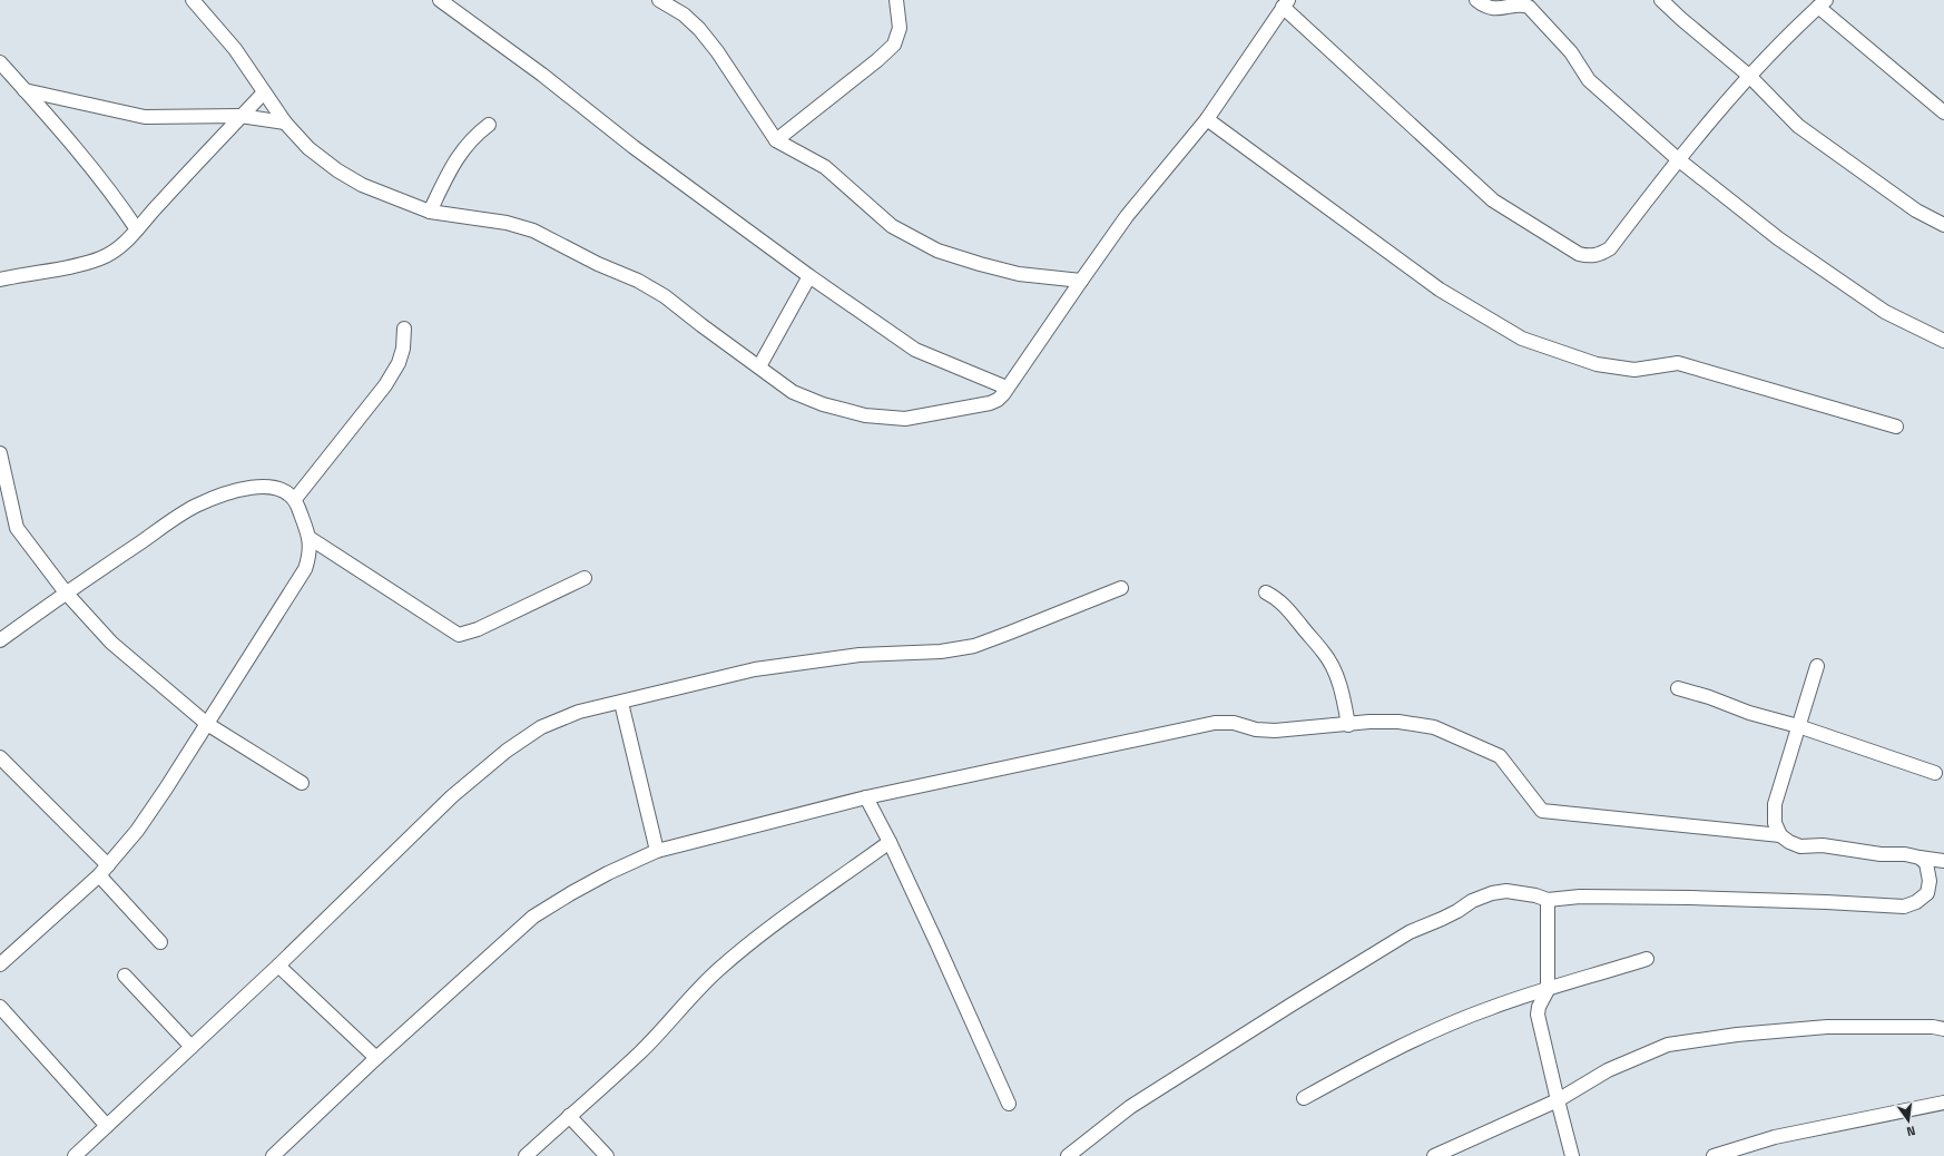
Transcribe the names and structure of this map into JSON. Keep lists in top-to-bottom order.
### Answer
{
  "north": "bottom"
}
